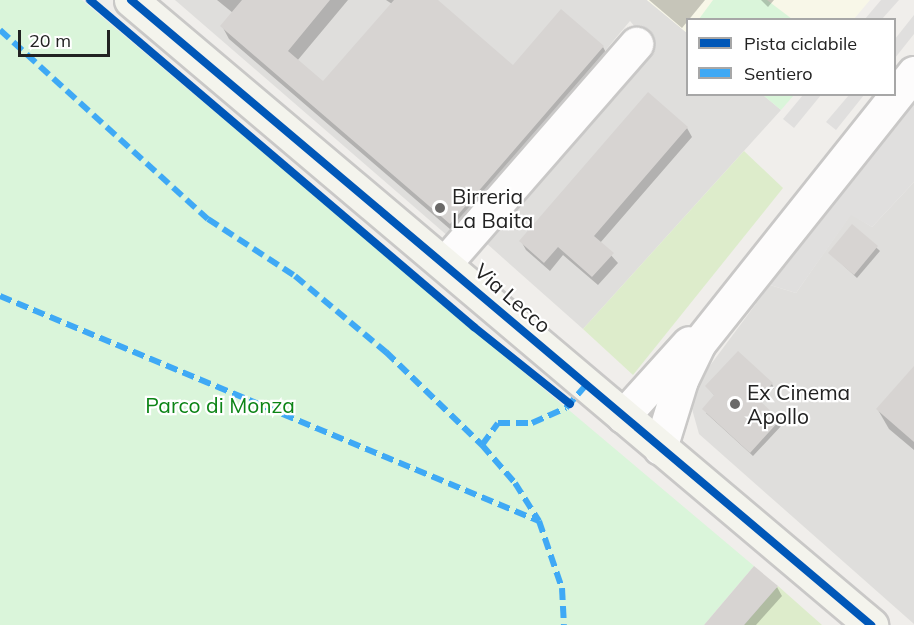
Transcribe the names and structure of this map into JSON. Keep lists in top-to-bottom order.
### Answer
{
  "streets": {
    "main road": ["Via Lecco"]
  },
  "parks": ["Parco di Monza"],
  "places": ["Birreria La Baita", "Ex Cinema Apollo"],
  "legend": ["Pista ciclabile", "Sentiero"],
  "scale_bar": "20 m"
}
